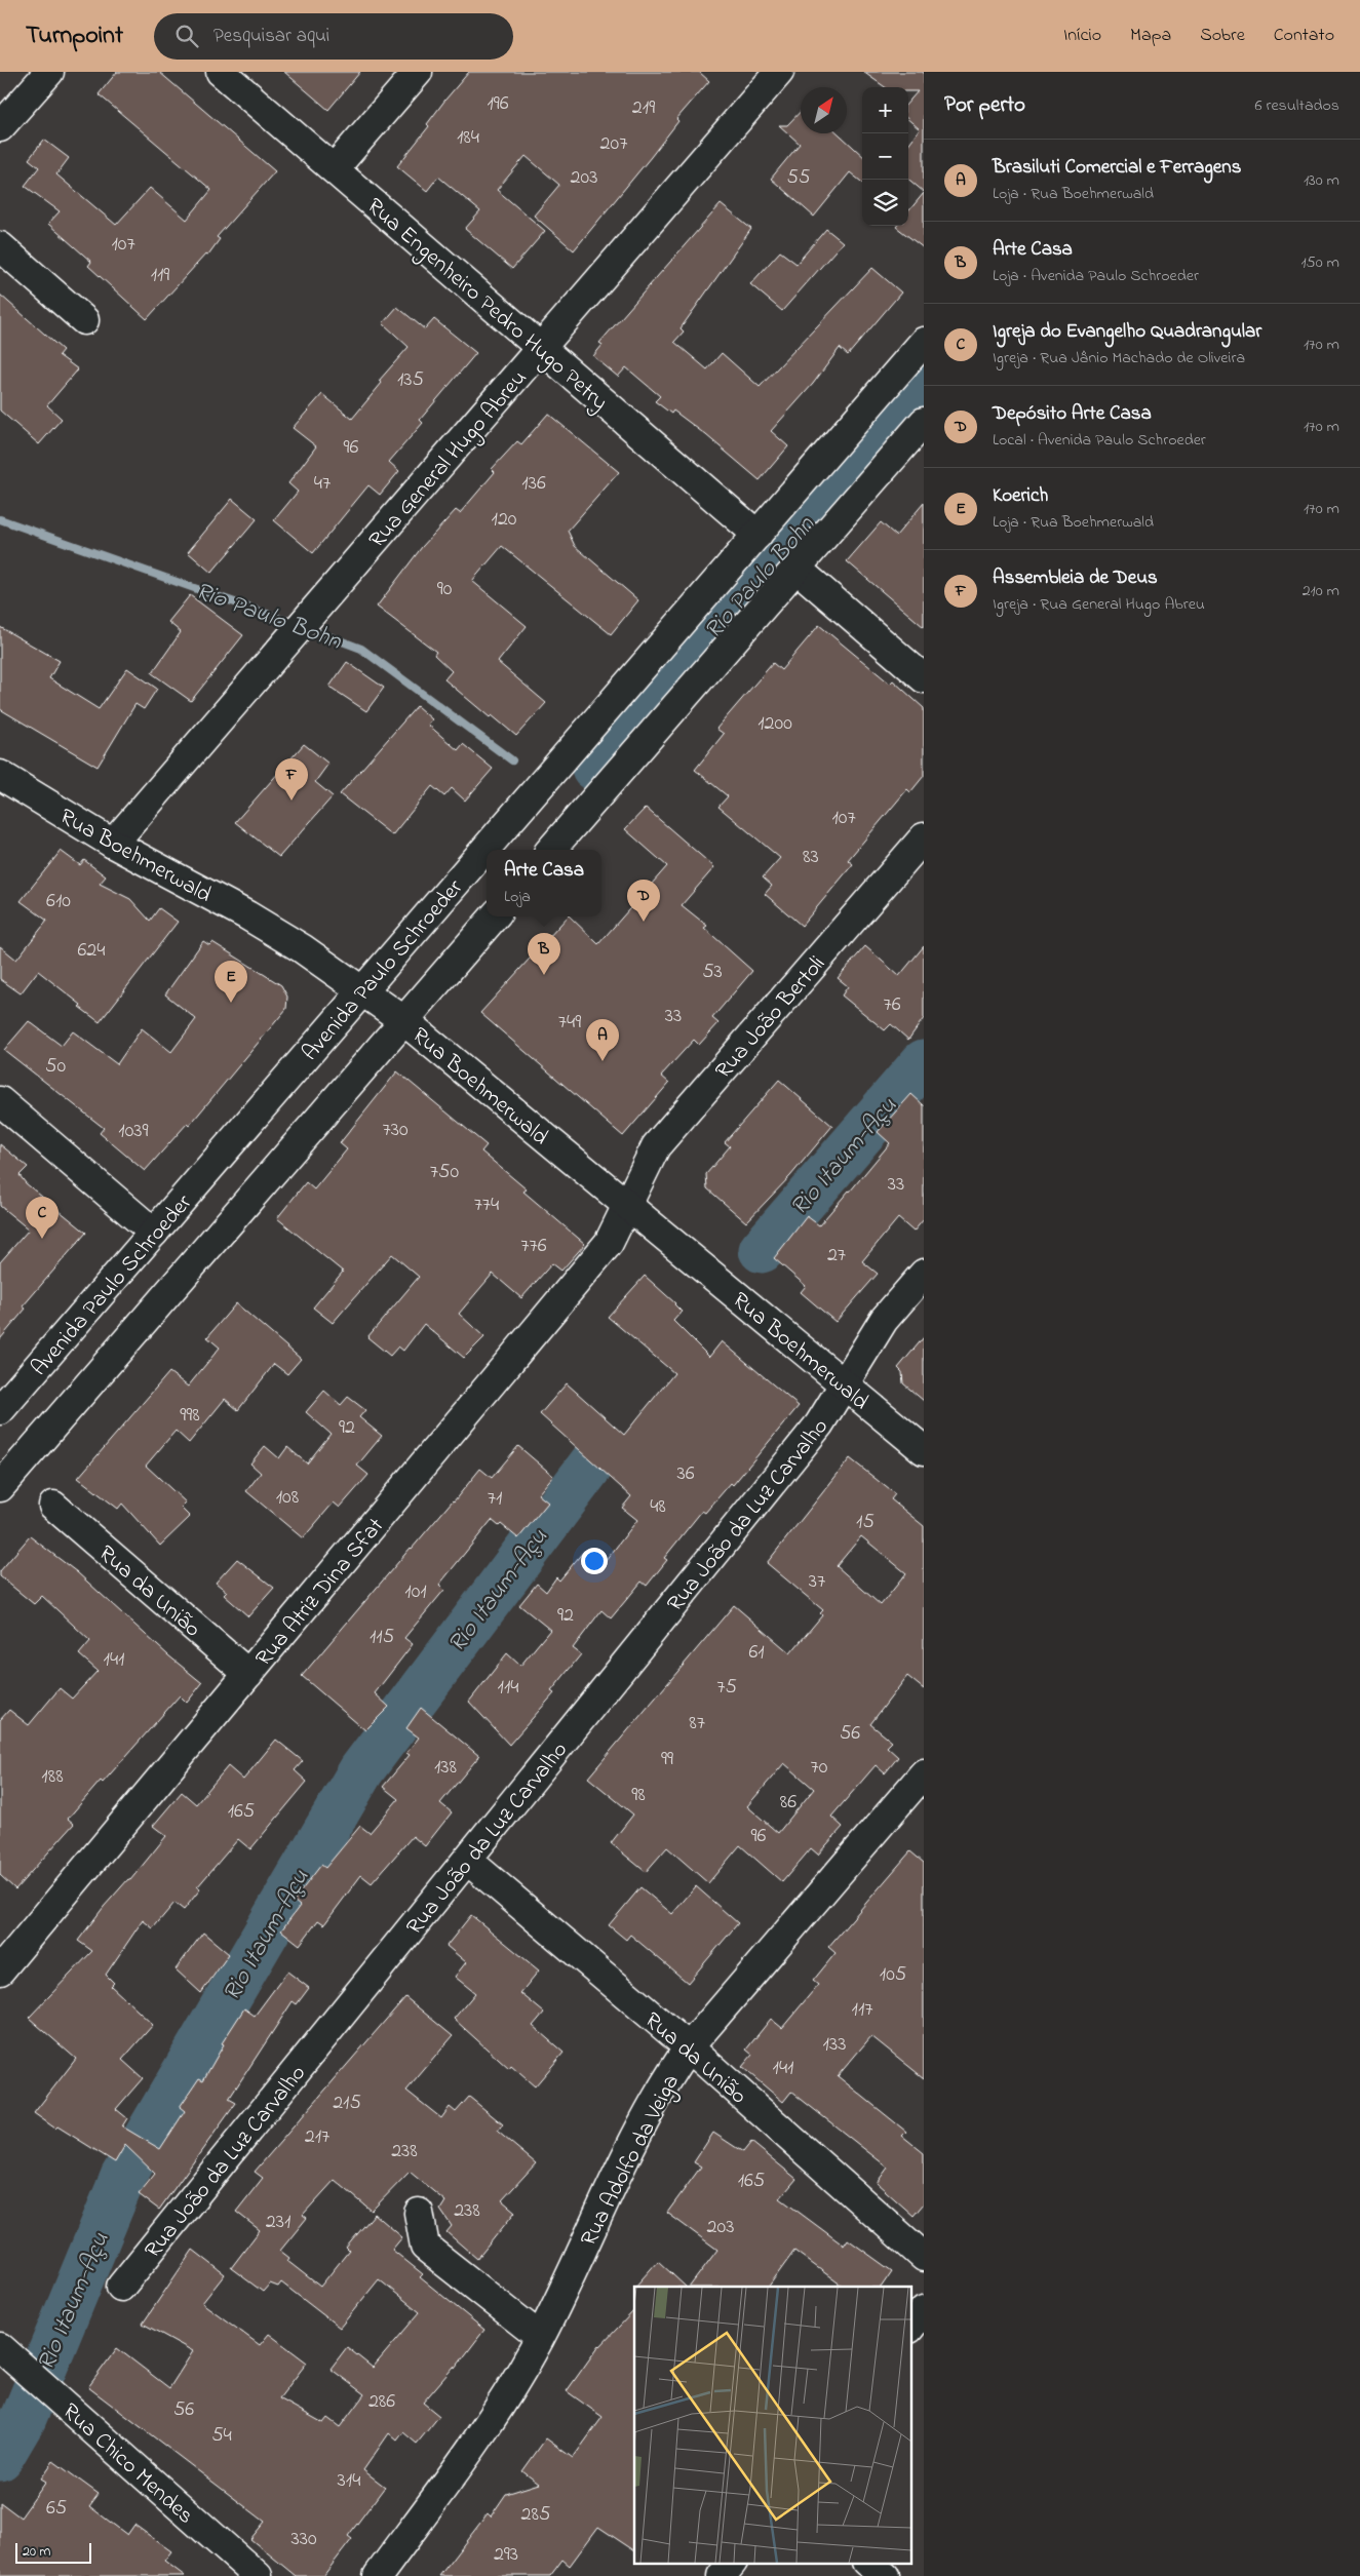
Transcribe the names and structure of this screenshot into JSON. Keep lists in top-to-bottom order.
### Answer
{
  "streets": {
    "street": [
      "Rua Engenheiro Pedro Hugo Petry",
      "Rua General Hugo Abreu",
      "Rua Boehmerwald",
      "Avenida Paulo Schroeder",
      "Rua João Bertoli",
      "Rua João da Luz Carvalho",
      "Rua da União",
      "Rua Atriz Dina Sfat",
      "Rua Adolfo da Veiga",
      "Rua Chico Mendes"
    ]
  },
  "crossings": [
    ["Rua Engenheiro Pedro Hugo Petry", "Rua General Hugo Abreu"],
    ["Rua Engenheiro Pedro Hugo Petry", "Avenida Paulo Schroeder"],
    ["Rua General Hugo Abreu", "Rua Boehmerwald"],
    ["Rua Boehmerwald", "Avenida Paulo Schroeder"],
    ["Rua Boehmerwald", "Rua João Bertoli"],
    ["Rua Boehmerwald", "Rua João da Luz Carvalho"],
    ["Rua Boehmerwald", "Rua Atriz Dina Sfat"],
    ["Rua João Bertoli", "Rua Atriz Dina Sfat"],
    ["Rua João da Luz Carvalho", "Rua da União"],
    ["Rua da União", "Rua Atriz Dina Sfat"],
    ["Rua da União", "Rua Adolfo da Veiga"]
  ],
  "water": ["Rio Paulo Bohn", "Rio Itaum-Açu"],
  "house_numbers": [
    "196",
    "219",
    "184",
    "207",
    "203",
    "55",
    "107",
    "119",
    "135",
    "96",
    "47",
    "136",
    "120",
    "90",
    "1200",
    "107",
    "83",
    "610",
    "624",
    "53",
    "76",
    "33",
    "749",
    "50",
    "730",
    "1039",
    "750",
    "33",
    "774",
    "776",
    "27",
    "998",
    "92",
    "36",
    "108",
    "71",
    "48",
    "15",
    "37",
    "101",
    "92",
    "115",
    "61",
    "141",
    "114",
    "75",
    "87",
    "56",
    "99",
    "138",
    "70",
    "188",
    "98",
    "86",
    "165",
    "96",
    "105",
    "117",
    "133",
    "141",
    "215",
    "217",
    "238",
    "165",
    "238",
    "231",
    "203",
    "286",
    "56",
    "54",
    "314",
    "65",
    "285",
    "330",
    "293"
  ],
  "scale_bar": "20 m",
  "north": "top right",
  "page": {
    "header": "Turnpoint",
    "search": "Pesquisar aqui",
    "nav": [
      "Início",
      "Mapa",
      "Sobre",
      "Contato"
    ],
    "heading": ["Por perto", "6 resultados"],
    "map_buttons": ["+", "−"],
    "list": [
      {
        "mark": "A",
        "name": "Brasiluti Comercial e Ferragens",
        "note": "Loja · Rua Boehmerwald",
        "value": "130 m"
      },
      {
        "mark": "B",
        "name": "Arte Casa",
        "note": "Loja · Avenida Paulo Schroeder",
        "value": "150 m"
      },
      {
        "mark": "C",
        "name": "Igreja do Evangelho Quadrangular",
        "note": "Igreja · Rua Jânio Machado de Oliveira",
        "value": "170 m"
      },
      {
        "mark": "D",
        "name": "Depósito Arte Casa",
        "note": "Local · Avenida Paulo Schroeder",
        "value": "170 m"
      },
      {
        "mark": "E",
        "name": "Koerich",
        "note": "Loja · Rua Boehmerwald",
        "value": "170 m"
      },
      {
        "mark": "F",
        "name": "Assembleia de Deus",
        "note": "Igreja · Rua General Hugo Abreu",
        "value": "210 m"
      }
    ],
    "pins": [
      "F",
      "D",
      "B",
      "E",
      "A",
      "C"
    ],
    "popup": ["Arte Casa", "Loja"],
    "scale": "20 m"
  }
}
